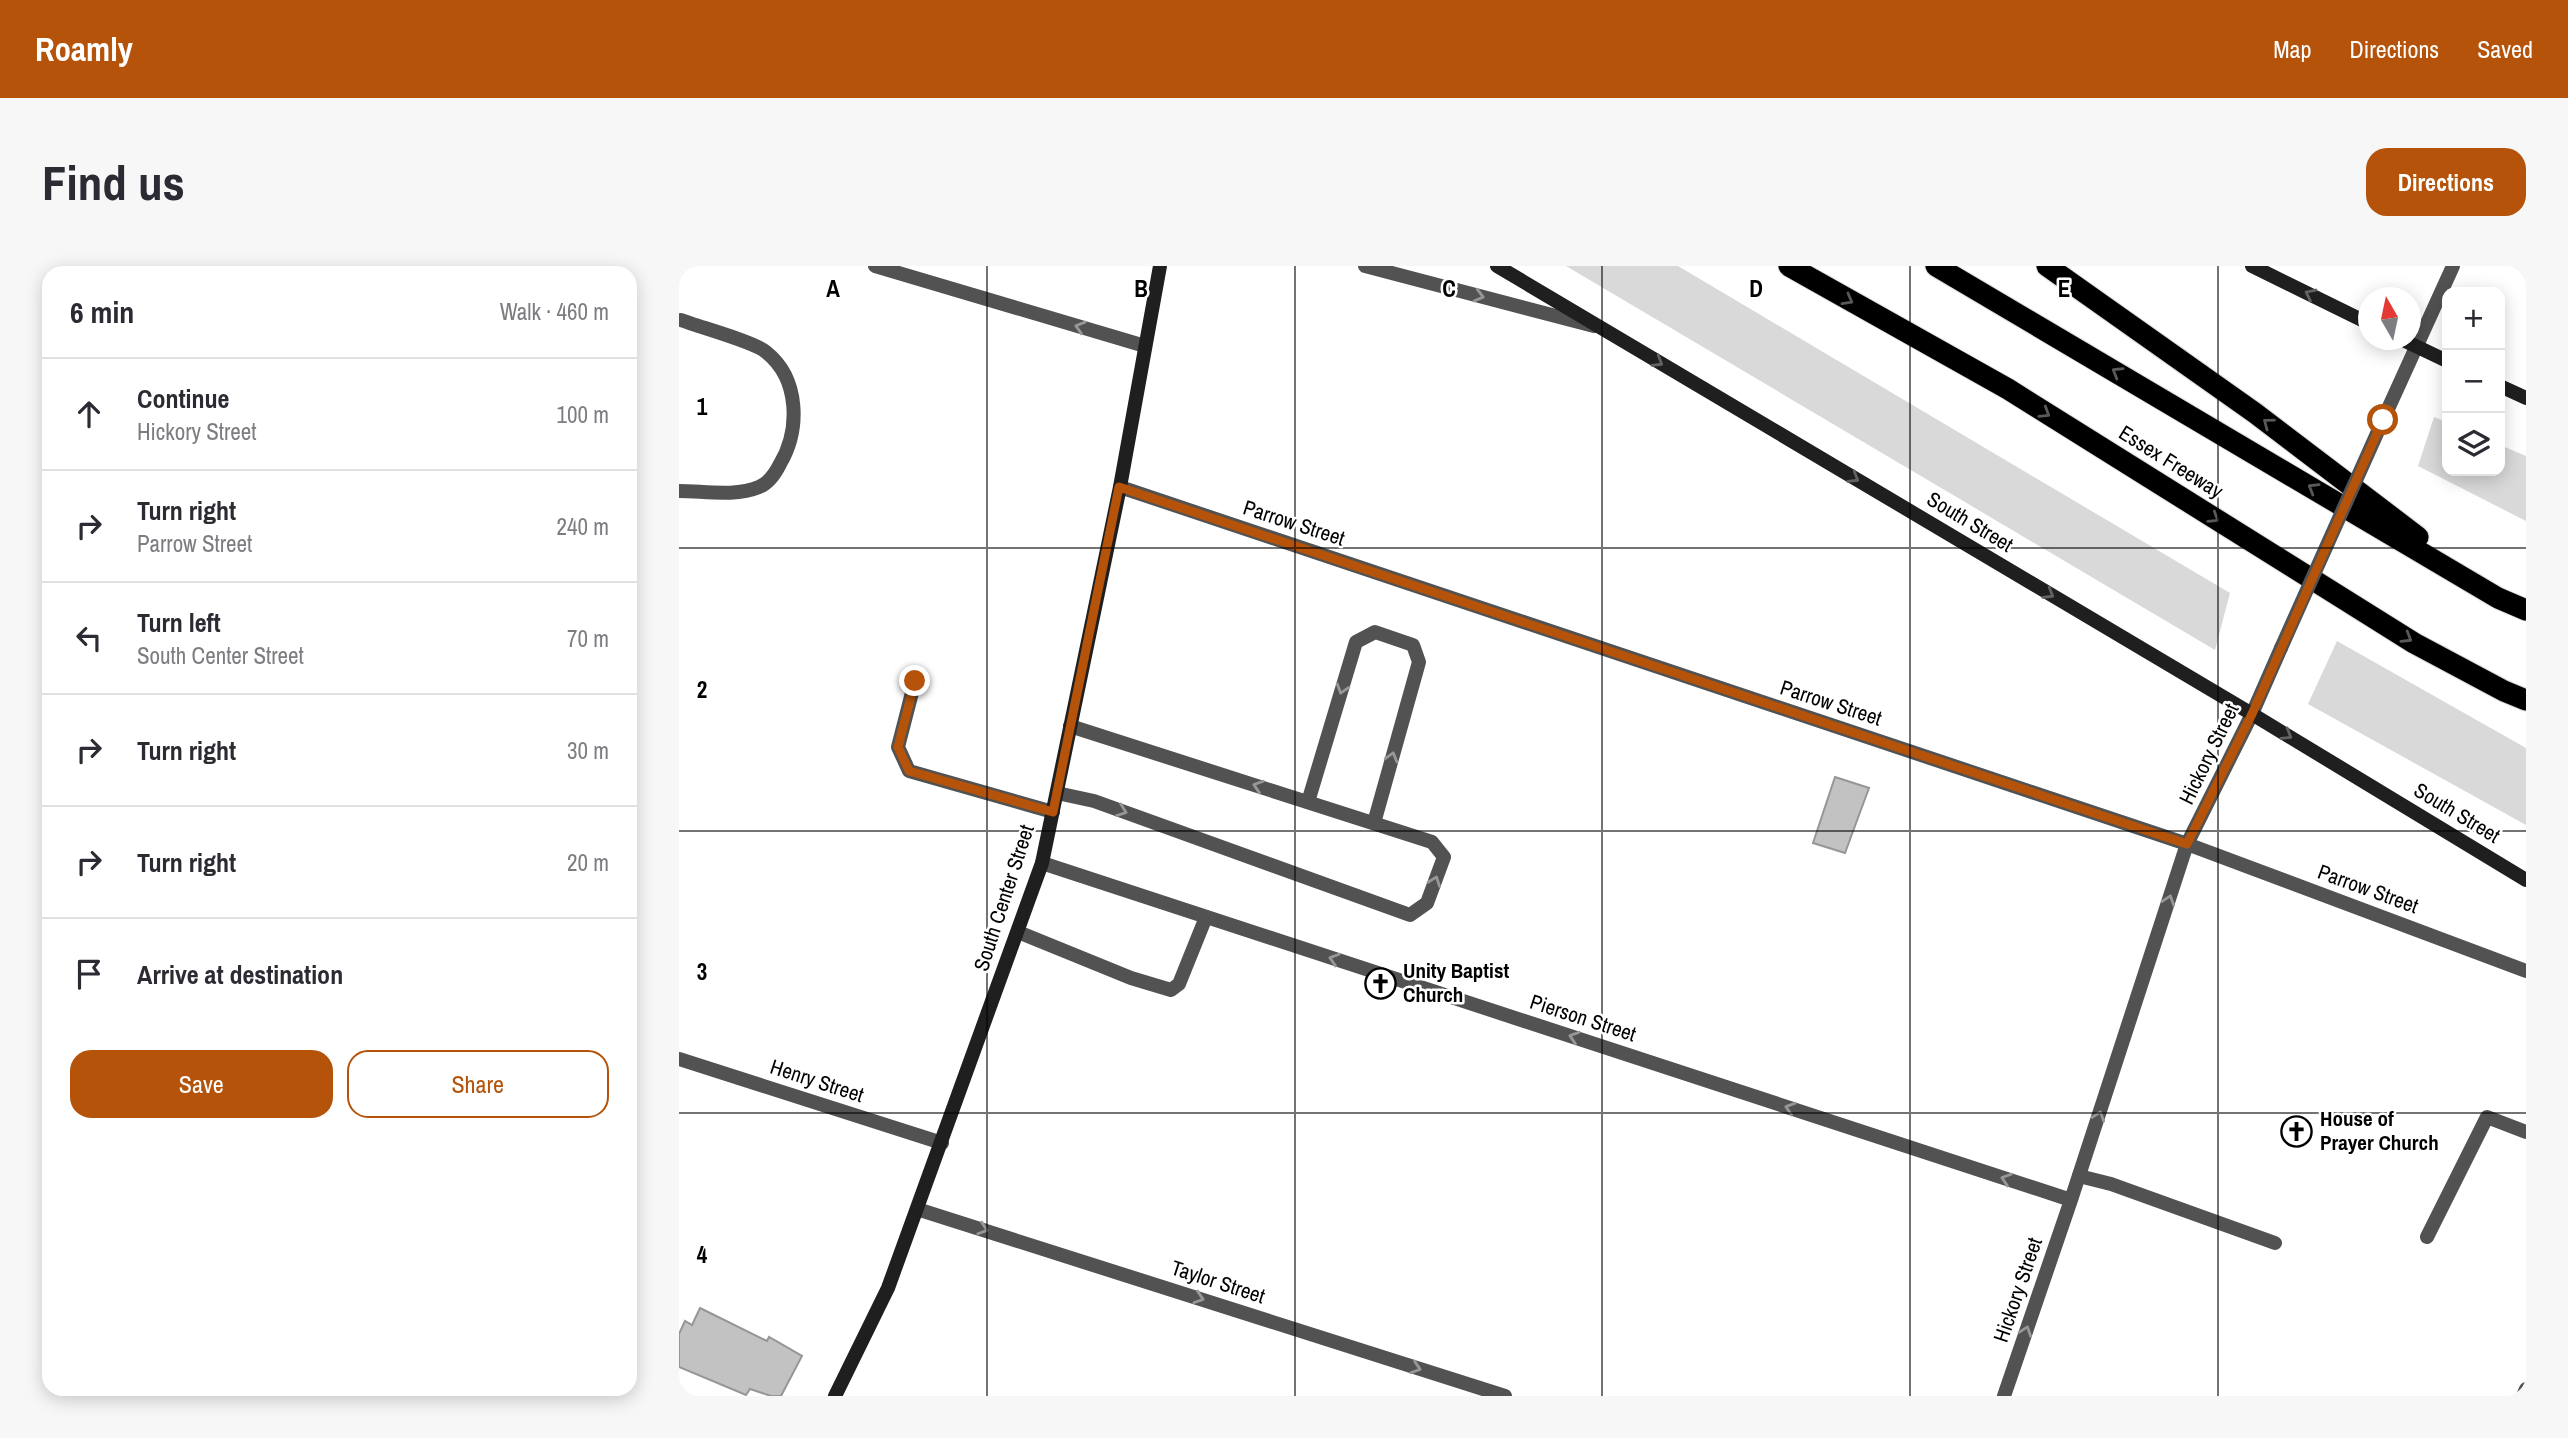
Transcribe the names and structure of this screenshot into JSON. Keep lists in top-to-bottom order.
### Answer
{
  "streets": {
    "highway": ["Essex Freeway"],
    "main road": ["South Street", "South Center Street"],
    "street": [
      "Parrow Street",
      "Hickory Street",
      "Pierson Street",
      "Henry Street",
      "Taylor Street"
    ]
  },
  "crossings": [
    ["South Street", "Hickory Street"],
    ["Parrow Street", "Hickory Street"],
    ["Parrow Street", "South Center Street"],
    ["Hickory Street", "Pierson Street"],
    ["South Center Street", "Pierson Street"],
    ["South Center Street", "Henry Street"],
    ["South Center Street", "Taylor Street"]
  ],
  "one_way": [
    "South Street",
    "Hickory Street",
    "Pierson Street",
    "Taylor Street"
  ],
  "places": {
    "church": ["Unity Baptist Church", "House of Prayer Church"]
  },
  "north": "top",
  "page": {
    "header": "Roamly",
    "nav": ["Map", "Directions", "Saved"],
    "buttons": [
      "Directions",
      ["Save", "Share"]
    ],
    "title": "Find us",
    "heading": ["6 min", "Walk · 460 m"],
    "map_buttons": ["+", "−"],
    "list": [
      ["Continue", "Hickory Street", "100 m"],
      ["Turn right", "Parrow Street", "240 m"],
      ["Turn left", "South Center Street", "70 m"],
      ["Turn right", "30 m"],
      ["Turn right", "20 m"],
      "Arrive at destination"
    ]
  },
  "grid": {
    "columns": [
      "A",
      "B",
      "C",
      "D",
      "E"
    ],
    "rows": [
      "1",
      "2",
      "3",
      "4"
    ]
  }
}
